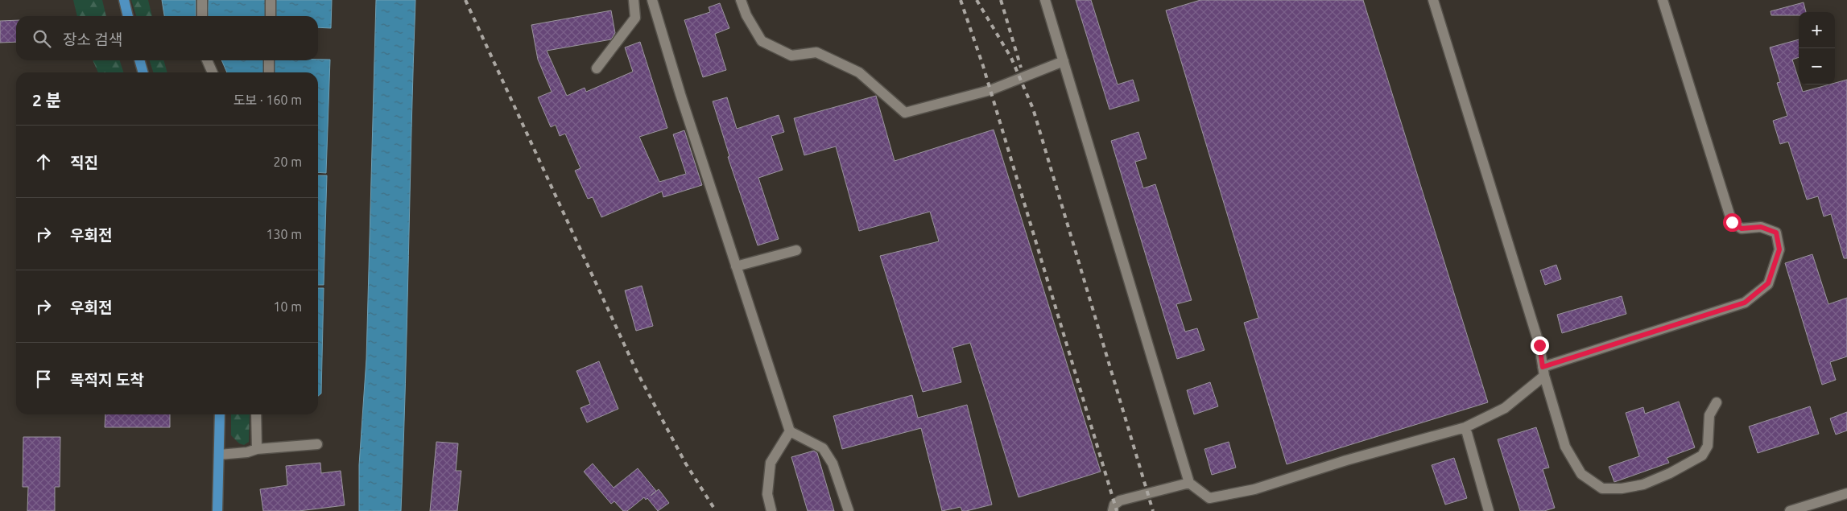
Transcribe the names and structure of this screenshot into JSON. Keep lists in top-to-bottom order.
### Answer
{
  "page": {
    "map_buttons": ["+", "−"],
    "search": "장소 검색",
    "heading": ["2 분", "도보 · 160 m"],
    "list": [
      ["직진", "20 m"],
      ["우회전", "130 m"],
      ["우회전", "10 m"],
      "목적지 도착"
    ]
  }
}
